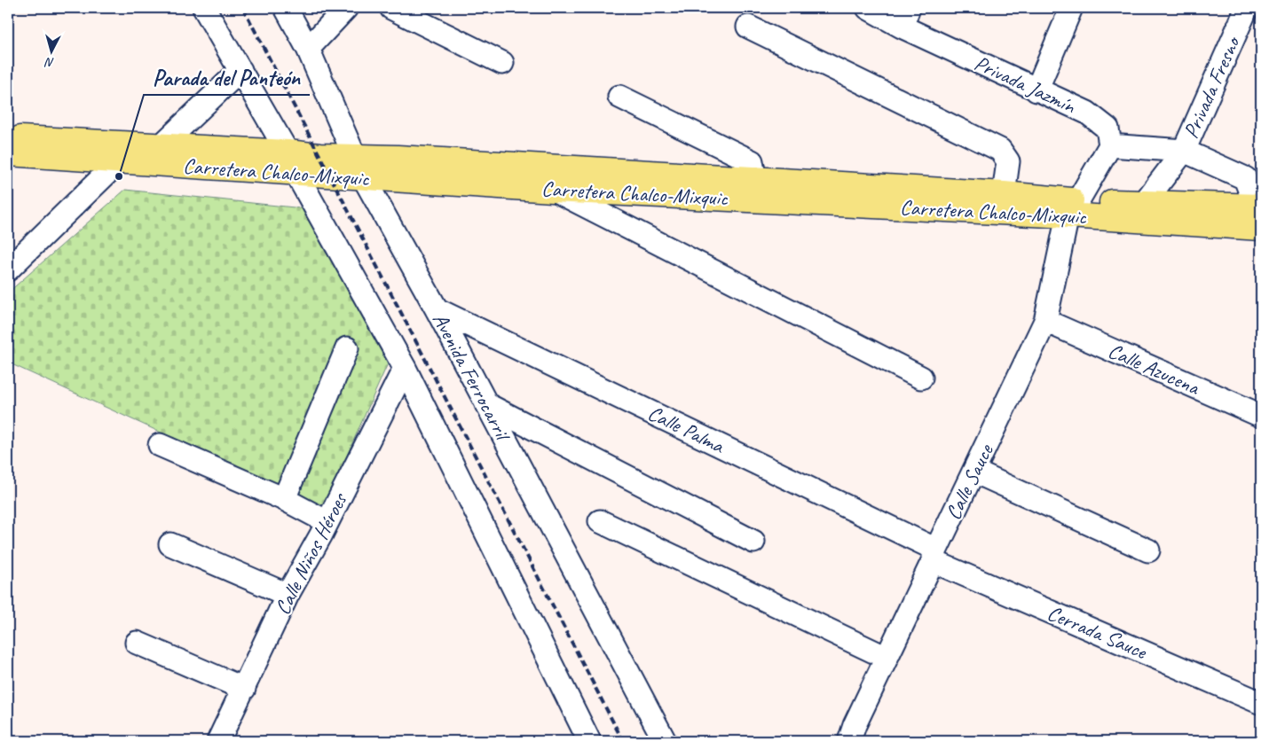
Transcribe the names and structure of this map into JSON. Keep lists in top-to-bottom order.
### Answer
{
  "streets": {
    "main road": ["Carretera Chalco-Mixquic"],
    "street": [
      "Privada Jazmín",
      "Privada Fresno",
      "Calle Azucena",
      "Avenida Ferrocarril",
      "Calle Palma",
      "Calle Sauce",
      "Calle Niños Héroes",
      "Cerrada Sauce"
    ]
  },
  "crossings": [
    ["Privada Fresno", "Carretera Chalco-Mixquic"],
    ["Carretera Chalco-Mixquic", "Avenida Ferrocarril"],
    ["Carretera Chalco-Mixquic", "Calle Sauce"],
    ["Calle Azucena", "Calle Sauce"],
    ["Avenida Ferrocarril", "Calle Palma"],
    ["Calle Palma", "Calle Sauce"],
    ["Calle Palma", "Cerrada Sauce"],
    ["Calle Sauce", "Cerrada Sauce"]
  ],
  "places": ["Parada del Panteón"],
  "north": "bottom"
}
